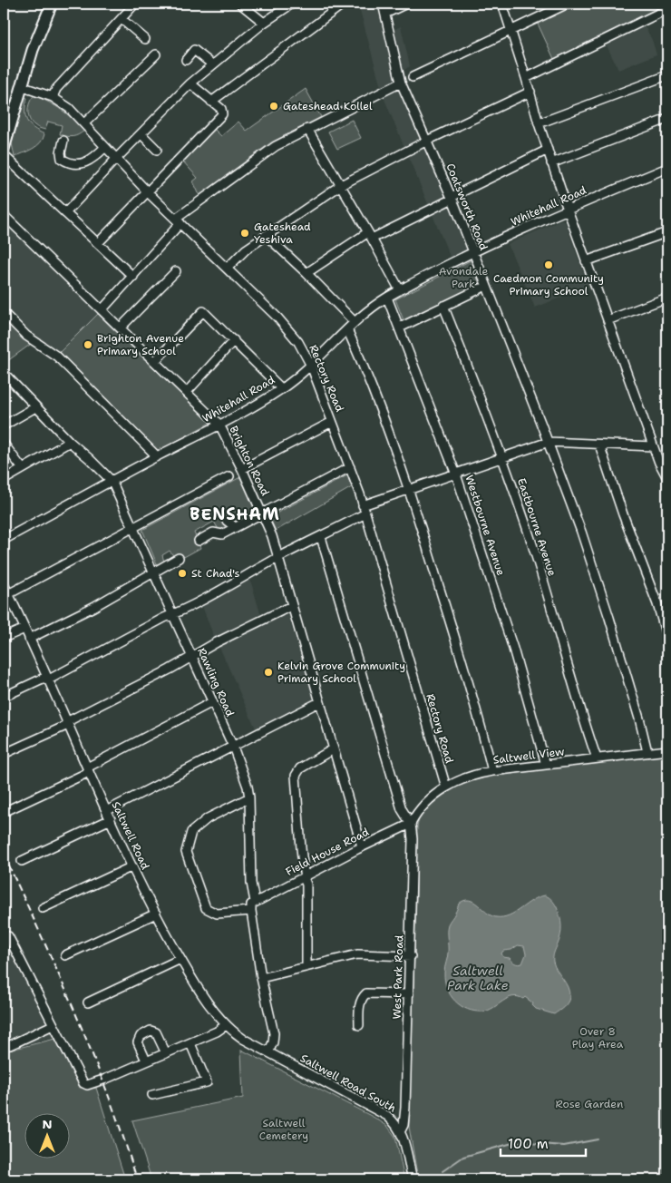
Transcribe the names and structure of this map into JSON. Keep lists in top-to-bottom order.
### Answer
{
  "streets": {
    "street": [
      "Whitehall Road",
      "Coatsworth Road",
      "Rectory Road",
      "Brighton Road",
      "Westbourne Avenue",
      "Eastbourne Avenue",
      "Rawling Road",
      "Saltwell View",
      "Saltwell Road",
      "Field House Road",
      "West Park Road",
      "Saltwell Road South"
    ]
  },
  "crossings": [
    ["Whitehall Road", "Coatsworth Road"],
    ["Whitehall Road", "Rectory Road"],
    ["Whitehall Road", "Brighton Road"],
    ["Whitehall Road", "Westbourne Avenue"],
    ["Whitehall Road", "Rawling Road"],
    ["Coatsworth Road", "Saltwell View"],
    ["Rectory Road", "Saltwell View"],
    ["Brighton Road", "Field House Road"],
    ["Westbourne Avenue", "Saltwell View"],
    ["Eastbourne Avenue", "Saltwell View"],
    ["Rawling Road", "Field House Road"],
    ["Saltwell View", "Field House Road"],
    ["Saltwell View", "West Park Road"],
    ["Saltwell Road", "Saltwell Road South"],
    ["Field House Road", "West Park Road"],
    ["West Park Road", "Saltwell Road South"]
  ],
  "districts": ["BENSHAM"],
  "water": ["Saltwell Park Lake"],
  "parks": [
    "Avondale Park",
    "Over 8 Play Area",
    "Rose Garden",
    "Saltwell Cemetery"
  ],
  "places": [
    "Gateshead Kollel",
    "Gateshead Yeshiva",
    "Caedmon Community Primary School",
    "Brighton Avenue Primary School",
    "St Chad's",
    "Kelvin Grove Community Primary School"
  ],
  "scale_bar": "100 m",
  "north": "top"
}
